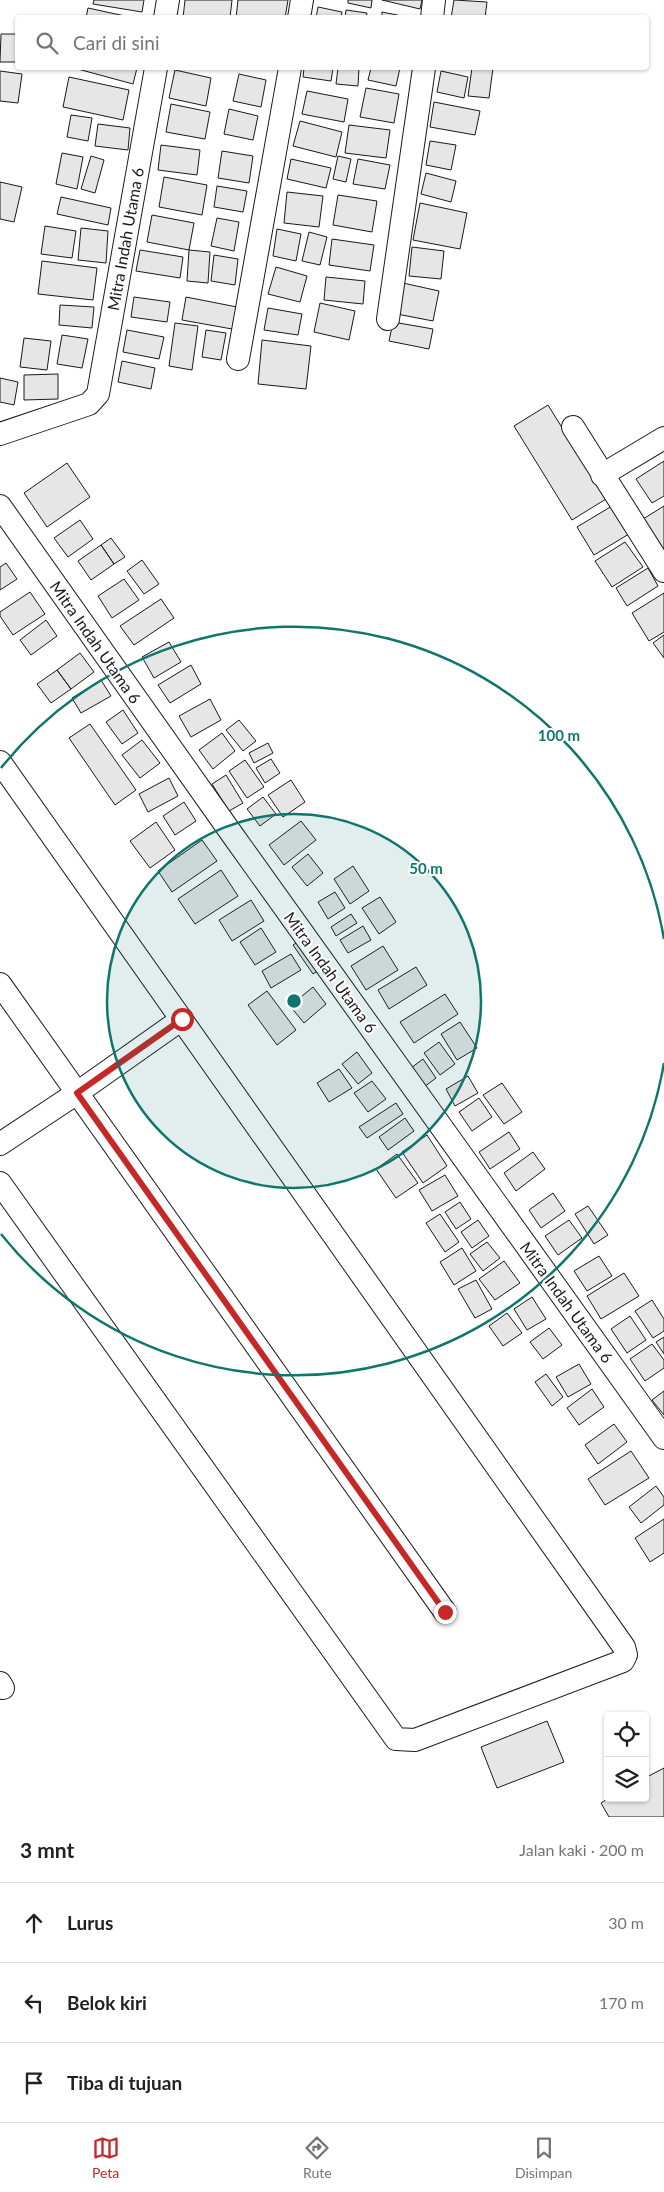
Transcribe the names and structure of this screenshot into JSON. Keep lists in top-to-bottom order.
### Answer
{
  "streets": {
    "street": ["Mitra Indah Utama 6"]
  },
  "page": {
    "search": "Cari di sini",
    "heading": ["3 mnt", "Jalan kaki · 200 m"],
    "list": [
      ["Lurus", "30 m"],
      ["Belok kiri", "170 m"],
      "Tiba di tujuan"
    ],
    "nav": ["Peta", "Rute", "Disimpan"]
  },
  "rings": ["100 m", "50 m"]
}
